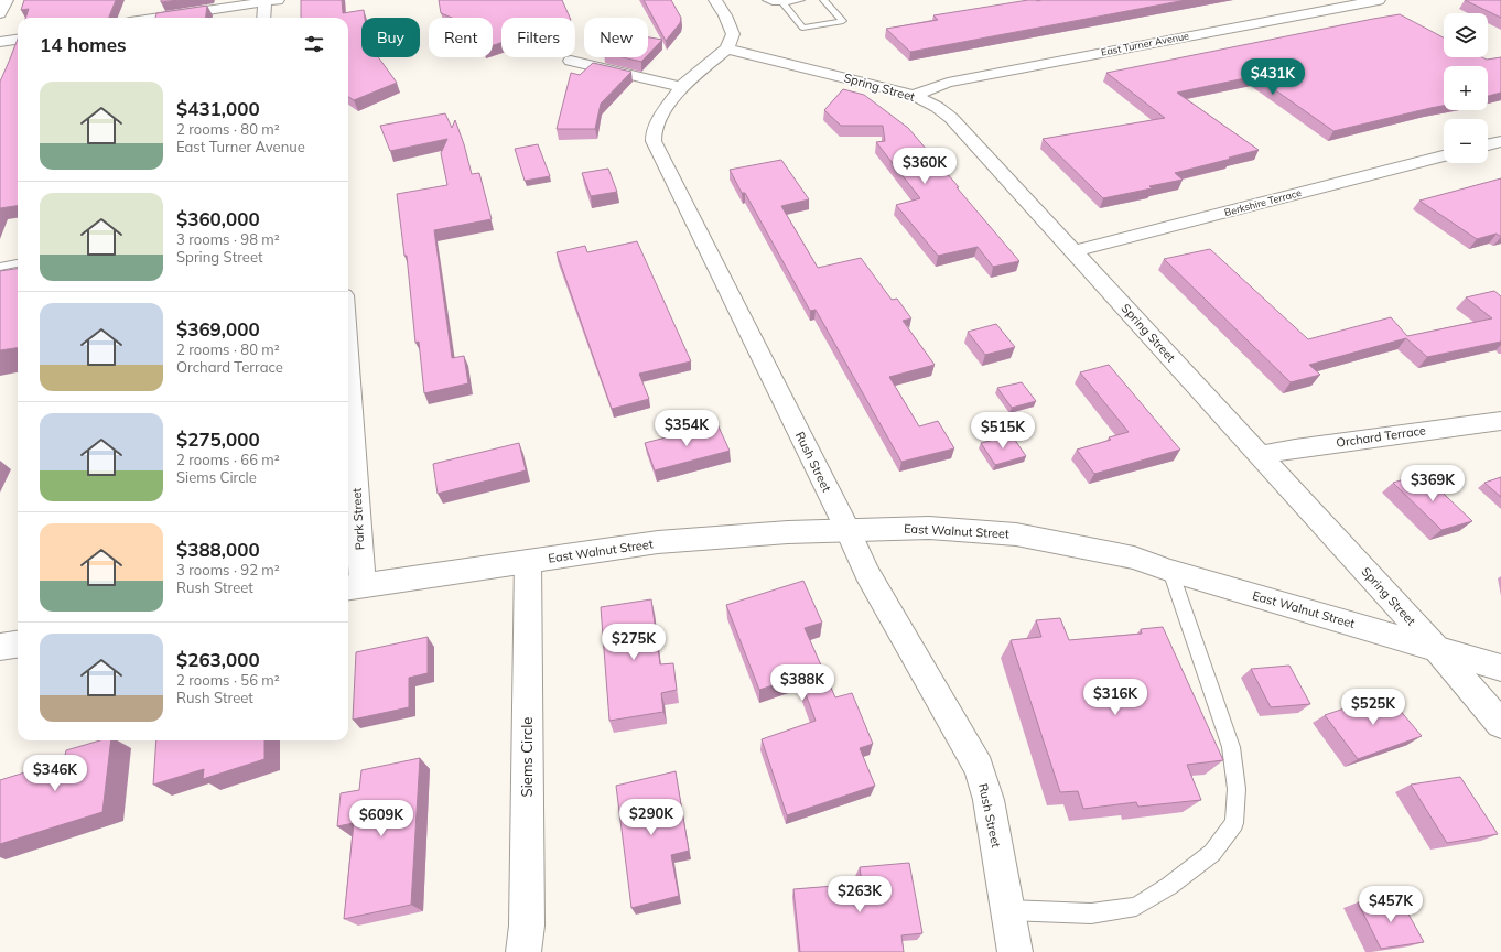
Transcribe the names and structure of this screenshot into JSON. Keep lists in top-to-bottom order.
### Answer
{
  "streets": {
    "street": [
      "East Turner Avenue",
      "Spring Street",
      "Berkshire Terrace",
      "Orchard Terrace",
      "Rush Street",
      "Park Street",
      "East Walnut Street",
      "Siems Circle"
    ]
  },
  "crossings": [
    ["East Turner Avenue", "Spring Street"],
    ["Spring Street", "Berkshire Terrace"],
    ["Spring Street", "Orchard Terrace"],
    ["Spring Street", "Rush Street"],
    ["Spring Street", "East Walnut Street"],
    ["Rush Street", "East Walnut Street"],
    ["Park Street", "East Walnut Street"],
    ["East Walnut Street", "Siems Circle"]
  ],
  "page": {
    "map_buttons": ["+", "−"],
    "chip": [
      "Buy",
      "Rent",
      "Filters",
      "New"
    ],
    "heading": "14 homes",
    "price": [
      "$431K",
      "$360K",
      "$354K",
      "$515K",
      "$369K",
      "$275K",
      "$388K",
      "$316K",
      "$525K",
      "$346K",
      "$290K",
      "$609K",
      "$263K",
      "$457K"
    ],
    "list": [
      {
        "name": "$431,000",
        "note": "2 rooms · 80 m² · East Turner Avenue"
      },
      {
        "name": "$360,000",
        "note": "3 rooms · 98 m² · Spring Street"
      },
      {
        "name": "$369,000",
        "note": "2 rooms · 80 m² · Orchard Terrace"
      },
      {
        "name": "$275,000",
        "note": "2 rooms · 66 m² · Siems Circle"
      },
      {
        "name": "$388,000",
        "note": "3 rooms · 92 m² · Rush Street"
      },
      {
        "name": "$263,000",
        "note": "2 rooms · 56 m² · Rush Street"
      }
    ]
  }
}
